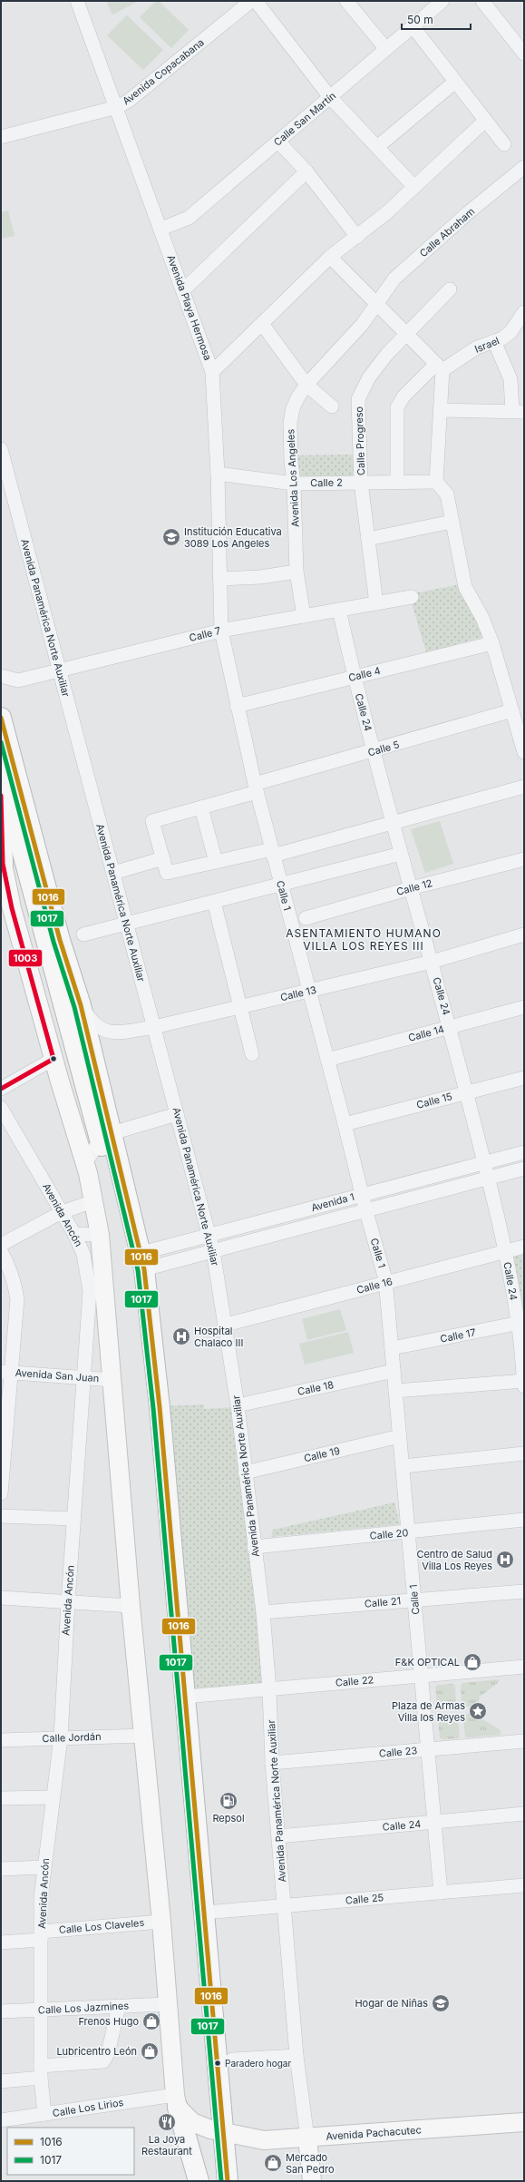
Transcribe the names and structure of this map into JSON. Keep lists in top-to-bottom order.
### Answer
{
  "streets": {
    "main road": ["Avenida Panamérica Norte Auxiliar", "Avenida Pachacutec"],
    "street": [
      "Avenida Copacabana",
      "Calle San Martín",
      "Calle Abraham",
      "Avenida Playa Hermosa",
      "Israel",
      "Calle Progreso",
      "Avenida Los Angeles",
      "Calle 2",
      "Calle 7",
      "Calle 4",
      "Calle 24",
      "Calle 5",
      "Calle 12",
      "Calle 1",
      "Calle 13",
      "Calle 14",
      "Calle 15",
      "Avenida 1",
      "Avenida Ancón",
      "Calle 16",
      "Calle 17",
      "Avenida San Juan",
      "Calle 18",
      "Calle 19",
      "Calle 20",
      "Calle 21",
      "Calle 22",
      "Calle Jordán",
      "Calle 23",
      "Calle 25",
      "Calle Los Claveles",
      "Calle Los Jazmines",
      "Calle Los Lirios"
    ]
  },
  "crossings": [
    ["Avenida Copacabana", "Avenida Playa Hermosa"],
    ["Calle San Martín", "Avenida Playa Hermosa"],
    ["Calle Abraham", "Avenida Los Angeles"],
    ["Avenida Playa Hermosa", "Calle 2"],
    ["Avenida Playa Hermosa", "Calle 7"],
    ["Avenida Playa Hermosa", "Calle 1"],
    ["Israel", "Calle 2"],
    ["Calle Progreso", "Calle 2"],
    ["Calle Progreso", "Calle 7"],
    ["Avenida Los Angeles", "Calle 2"],
    ["Avenida Los Angeles", "Calle 7"],
    ["Avenida Panamérica Norte Auxiliar", "Calle 7"],
    ["Avenida Panamérica Norte Auxiliar", "Calle 24"],
    ["Avenida Panamérica Norte Auxiliar", "Calle 13"],
    ["Avenida Panamérica Norte Auxiliar", "Avenida 1"],
    ["Avenida Panamérica Norte Auxiliar", "Calle 16"],
    ["Avenida Panamérica Norte Auxiliar", "Calle 18"],
    ["Avenida Panamérica Norte Auxiliar", "Calle 19"],
    ["Avenida Panamérica Norte Auxiliar", "Calle 20"],
    ["Avenida Panamérica Norte Auxiliar", "Calle 21"],
    ["Avenida Panamérica Norte Auxiliar", "Calle 22"],
    ["Avenida Panamérica Norte Auxiliar", "Calle 23"],
    ["Avenida Panamérica Norte Auxiliar", "Calle 25"],
    ["Avenida Panamérica Norte Auxiliar", "Avenida Pachacutec"],
    ["Calle 7", "Calle 24"],
    ["Calle 7", "Calle 1"],
    ["Calle 4", "Calle 24"],
    ["Calle 4", "Calle 1"],
    ["Calle 24", "Calle 5"],
    ["Calle 24", "Calle 12"],
    ["Calle 24", "Calle 1"],
    ["Calle 24", "Calle 13"],
    ["Calle 24", "Calle 14"],
    ["Calle 24", "Calle 15"],
    ["Calle 24", "Avenida 1"],
    ["Calle 24", "Calle 16"],
    ["Calle 24", "Calle 17"],
    ["Calle 5", "Calle 1"],
    ["Calle 1", "Calle 13"],
    ["Calle 1", "Calle 14"],
    ["Calle 1", "Calle 15"],
    ["Calle 1", "Avenida 1"],
    ["Calle 1", "Calle 16"],
    ["Calle 1", "Calle 17"],
    ["Calle 1", "Calle 18"],
    ["Calle 1", "Calle 19"],
    ["Calle 1", "Calle 20"],
    ["Calle 1", "Calle 21"],
    ["Calle 1", "Calle 22"],
    ["Calle 1", "Calle 23"],
    ["Calle 1", "Calle 25"],
    ["Avenida Ancón", "Avenida San Juan"],
    ["Avenida Ancón", "Calle Jordán"],
    ["Avenida Ancón", "Calle Los Claveles"],
    ["Avenida Ancón", "Calle Los Jazmines"],
    ["Avenida Ancón", "Calle Los Lirios"],
    ["Calle Los Lirios", "Avenida Pachacutec"]
  ],
  "districts": ["ASENTAMIENTO HUMANO VILLA LOS REYES III"],
  "places": {
    "school or university": ["Institución Educativa 3089 Los Angeles", "Hogar de Niñas"],
    "hospital": ["Hospital Chalaco III", "Centro de Salud Villa Los Reyes"],
    "shop": [
      "F&K OPTICAL",
      "Frenos Hugo",
      "Lubricentro León",
      "Mercado San Pedro"
    ],
    "place": ["Plaza de Armas Villa los Reyes"],
    "fuel station": ["Repsol"],
    "other": ["Paradero hogar"],
    "restaurant": ["La Joya Restaurant"]
  },
  "lines": ["transit line 1016", "transit line 1017", "transit line 1003"],
  "legend": ["1016", "1017"],
  "scale_bar": "50 m"
}
